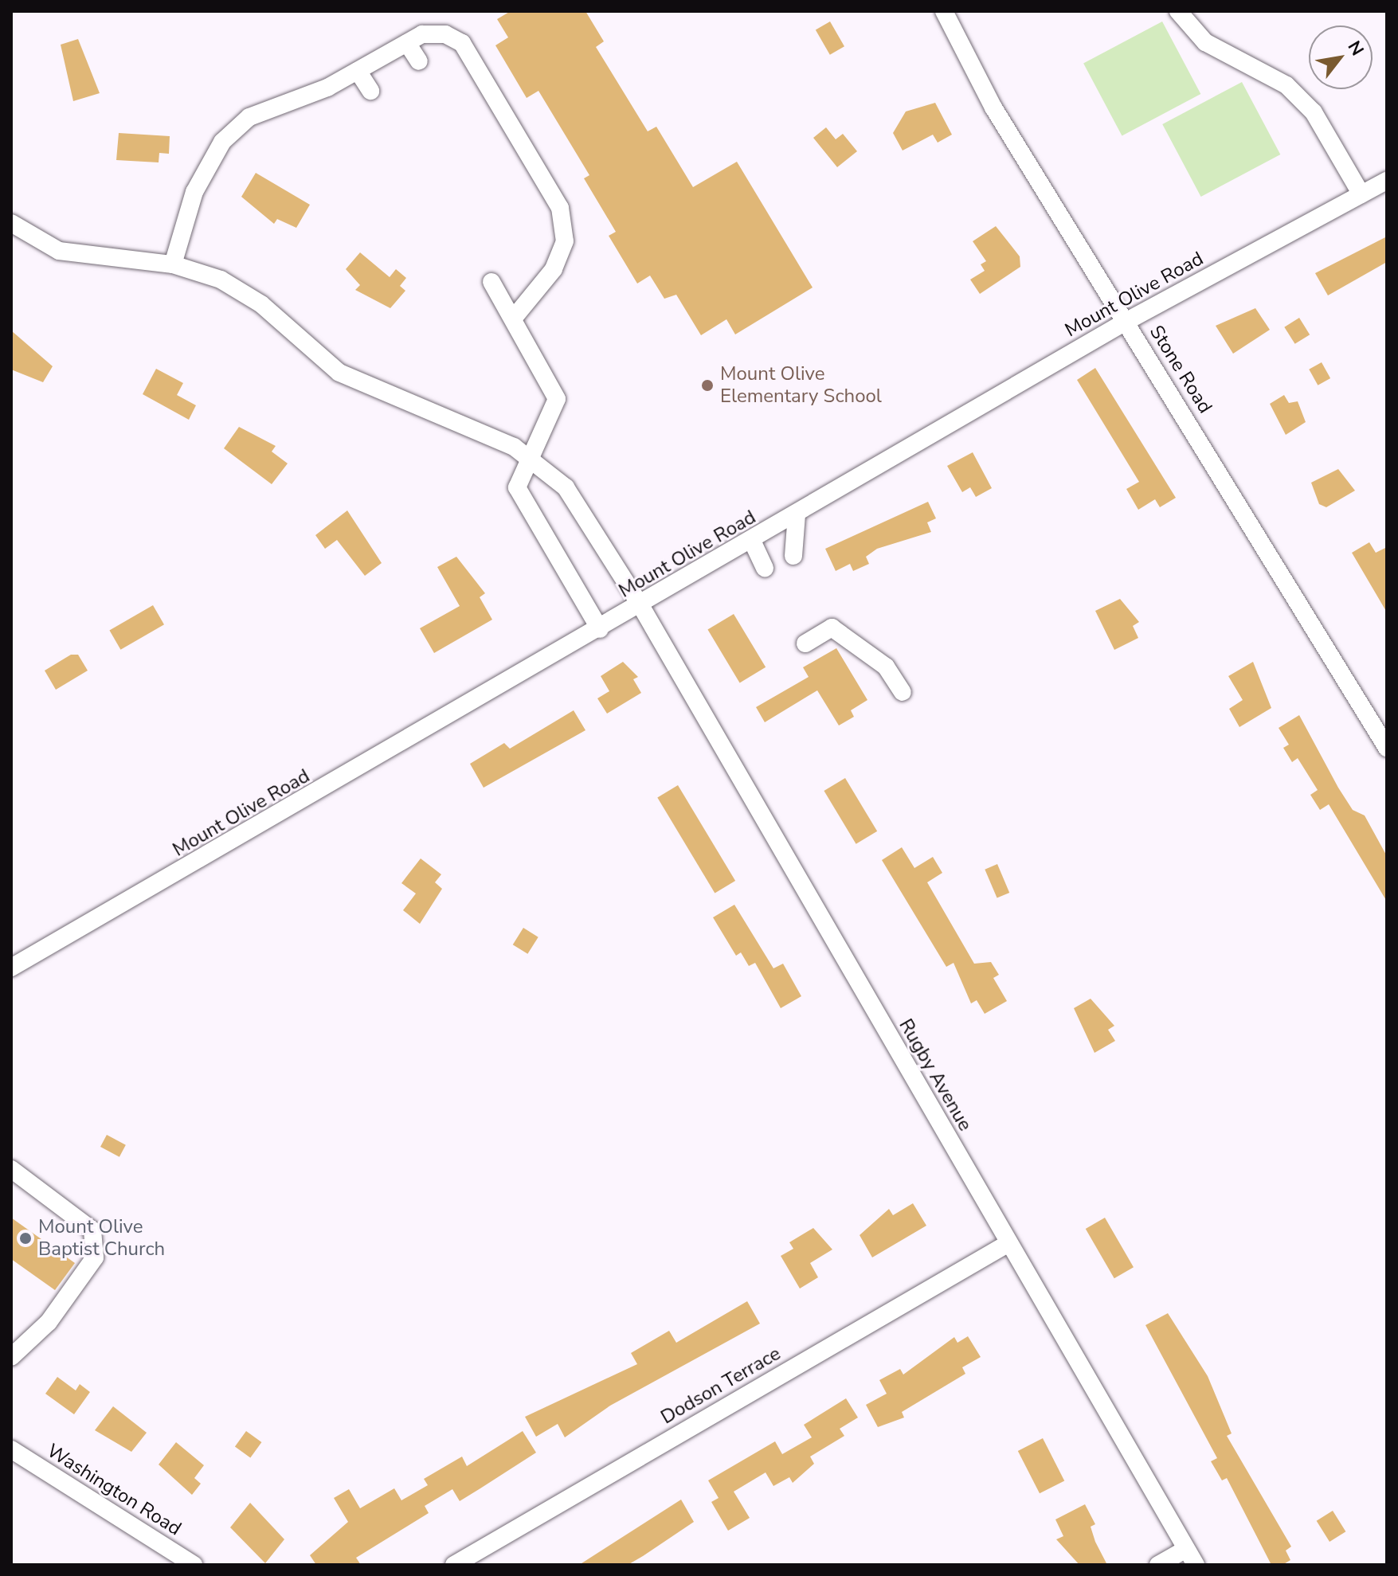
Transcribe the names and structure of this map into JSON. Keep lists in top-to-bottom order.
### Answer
{
  "streets": {
    "street": [
      "Mount Olive Road",
      "Stone Road",
      "Rugby Avenue",
      "Dodson Terrace",
      "Washington Road"
    ]
  },
  "crossings": [
    ["Mount Olive Road", "Stone Road"],
    ["Mount Olive Road", "Rugby Avenue"],
    ["Rugby Avenue", "Dodson Terrace"]
  ],
  "places": ["Mount Olive Elementary School", "Mount Olive Baptist Church"],
  "north": "top right"
}
